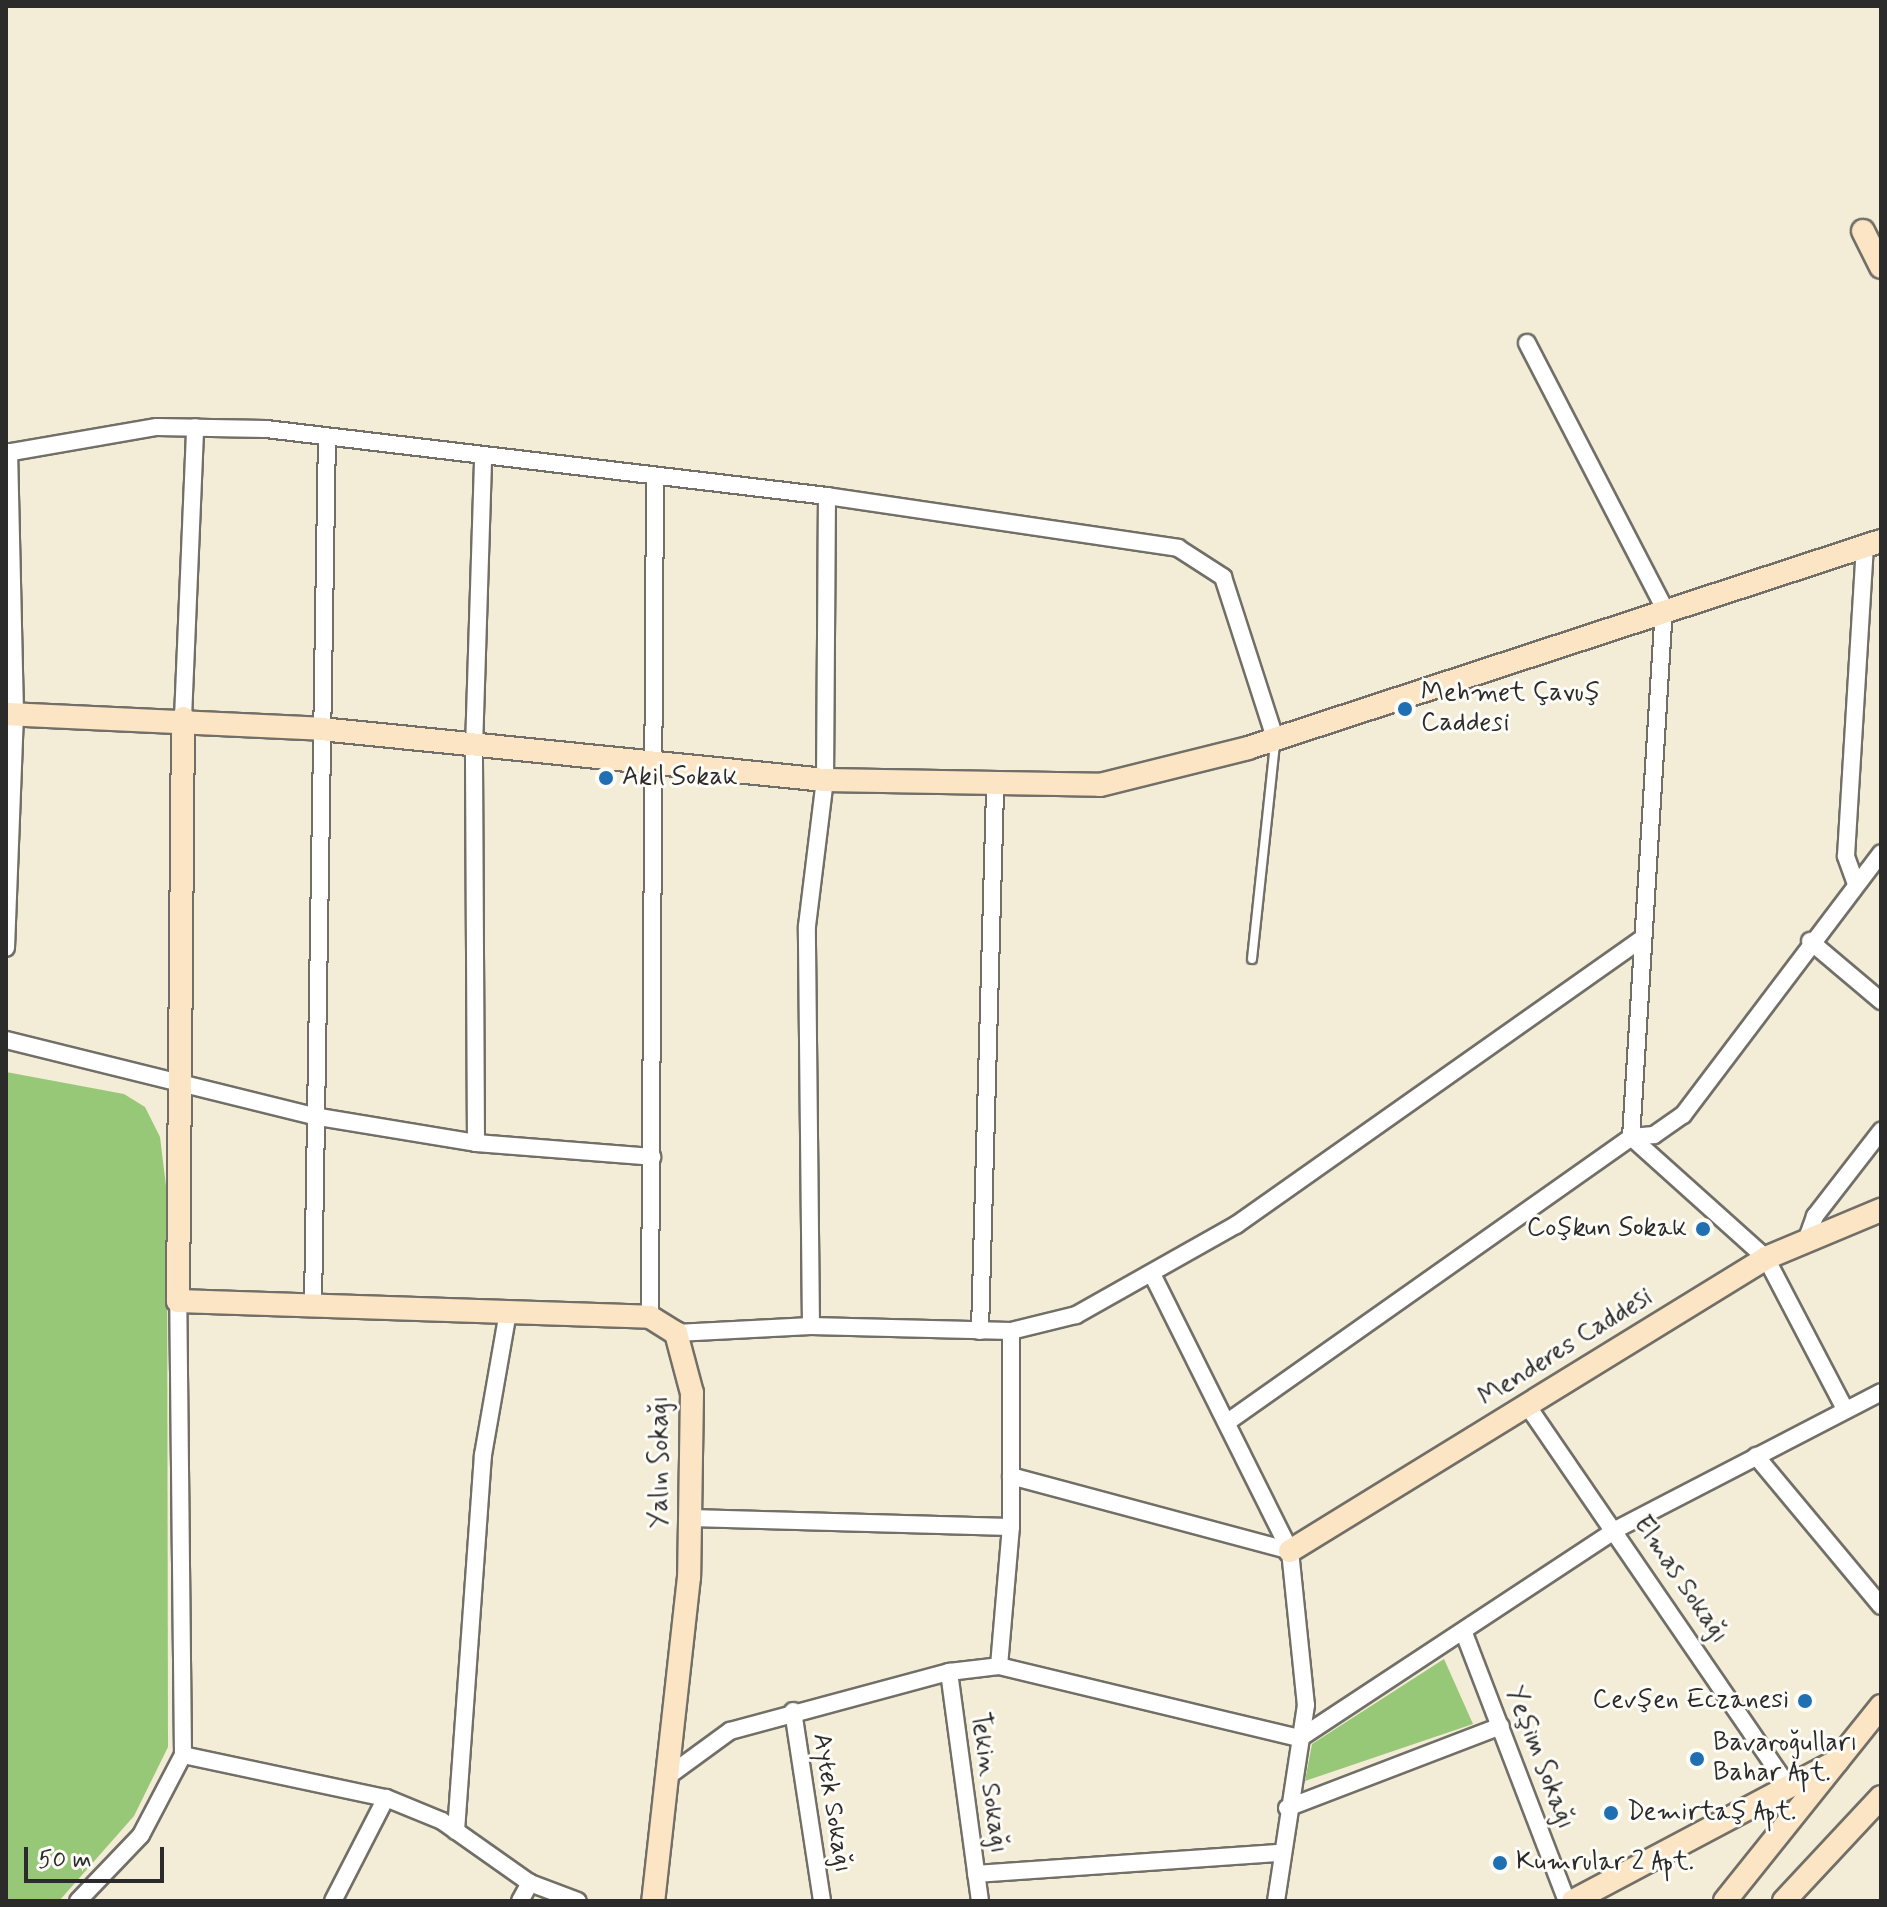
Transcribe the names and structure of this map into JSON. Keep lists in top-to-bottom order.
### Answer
{
  "streets": {
    "street": [
      "Menderes Caddesi",
      "Yalın Sokağı",
      "Elmas Sokağı",
      "Yeşim Sokağı",
      "Tekin Sokağı",
      "Aytek Sokağı"
    ]
  },
  "crossings": [
    ["Menderes Caddesi", "Elmas Sokağı"]
  ],
  "places": [
    "Mehmet Çavuş Caddesi",
    "Akil Sokak",
    "Coşkun Sokak",
    "Cevşen Eczanesi",
    "Bavaroğulları Bahar Apt.",
    "Demirtaş Apt.",
    "Kumrular 2 Apt."
  ],
  "scale_bar": "50 m"
}
